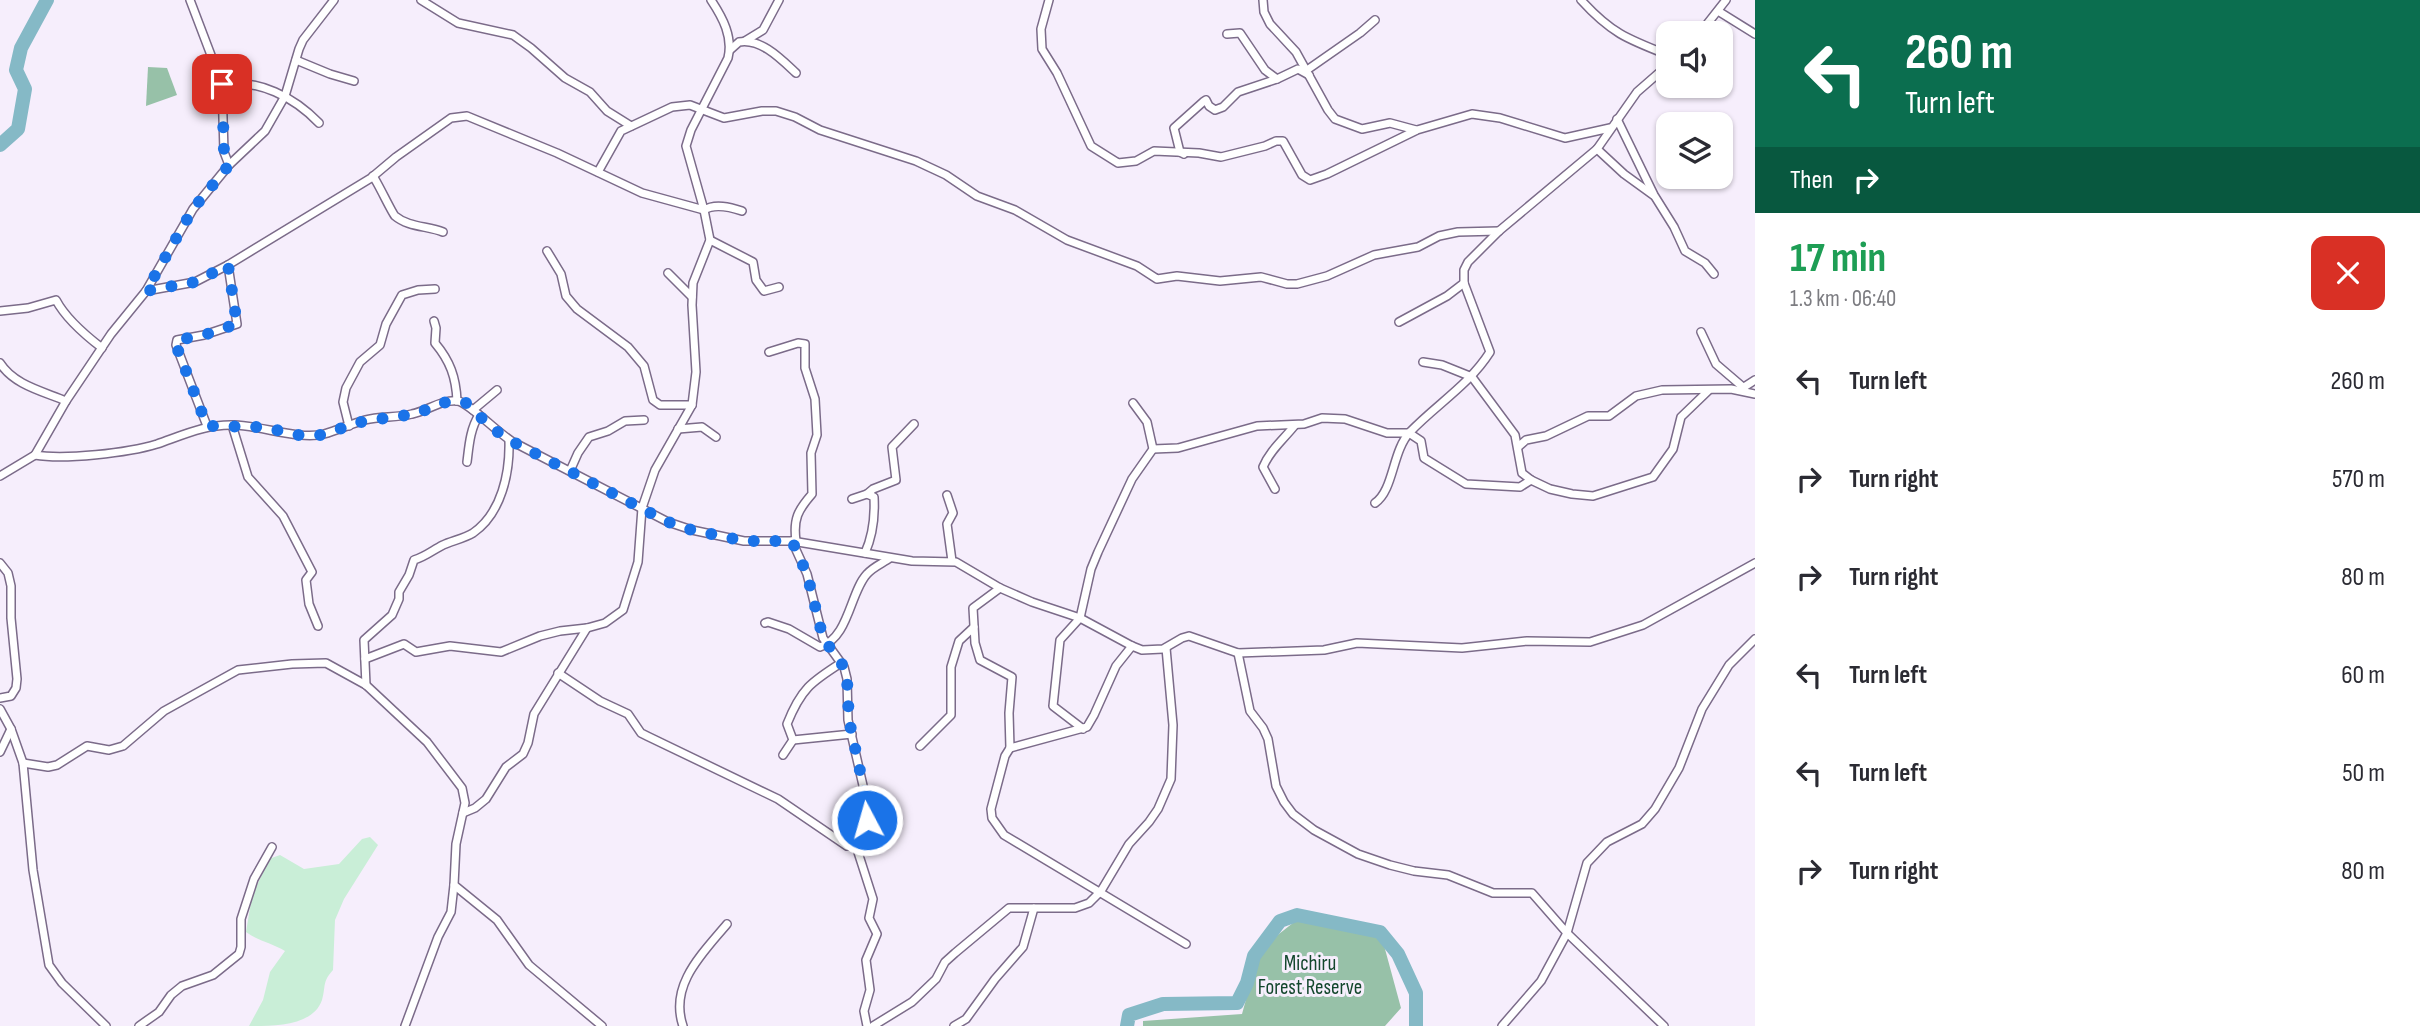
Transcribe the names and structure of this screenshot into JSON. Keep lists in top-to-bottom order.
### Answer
{
  "parks": ["Michiru Forest Reserve"],
  "page": {
    "turn": ["260 m", "Turn left"],
    "then": "Then",
    "heading": ["17 min", "1.3 km · 06:40"],
    "list": [
      {
        "name": "Turn left",
        "value": "260 m"
      },
      {
        "name": "Turn right",
        "value": "570 m"
      },
      {
        "name": "Turn right",
        "value": "80 m"
      },
      {
        "name": "Turn left",
        "value": "60 m"
      },
      {
        "name": "Turn left",
        "value": "50 m"
      },
      {
        "name": "Turn right",
        "value": "80 m"
      }
    ]
  }
}
